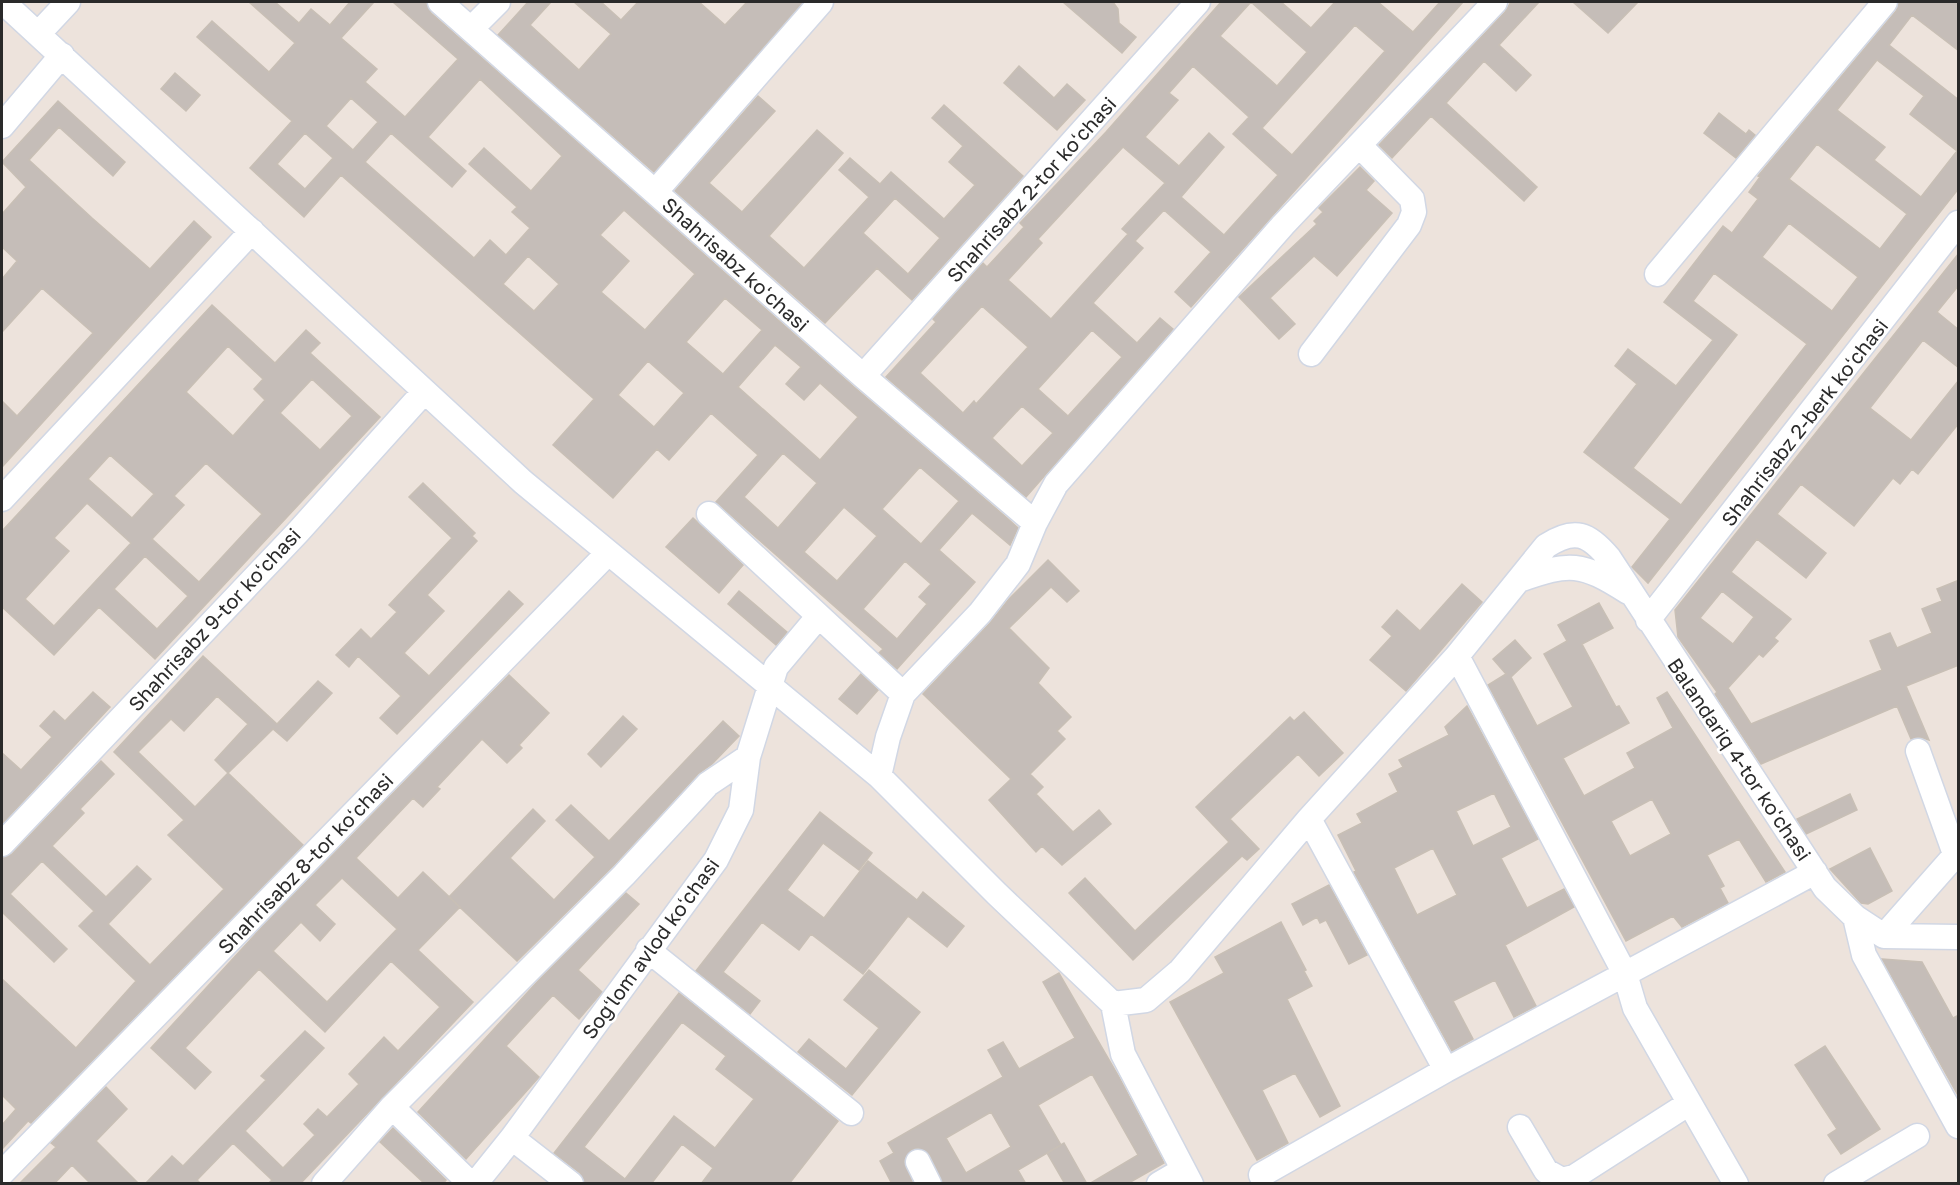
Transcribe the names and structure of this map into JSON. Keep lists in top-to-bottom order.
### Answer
{
  "streets": {
    "street": [
      "Shahrisabz 2-tor koʻchasi",
      "Shahrisabz koʻchasi",
      "Shahrisabz 2-berk koʻchasi",
      "Shahrisabz 9-tor koʻchasi",
      "Balandariq 4-tor koʻchasi",
      "Shahrisabz 8-tor koʻchasi",
      "Sogʻlom avlod koʻchasi"
    ]
  },
  "crossings": [
    ["Shahrisabz 2-tor koʻchasi", "Shahrisabz koʻchasi"],
    ["Shahrisabz 2-berk koʻchasi", "Balandariq 4-tor koʻchasi"]
  ]
}
